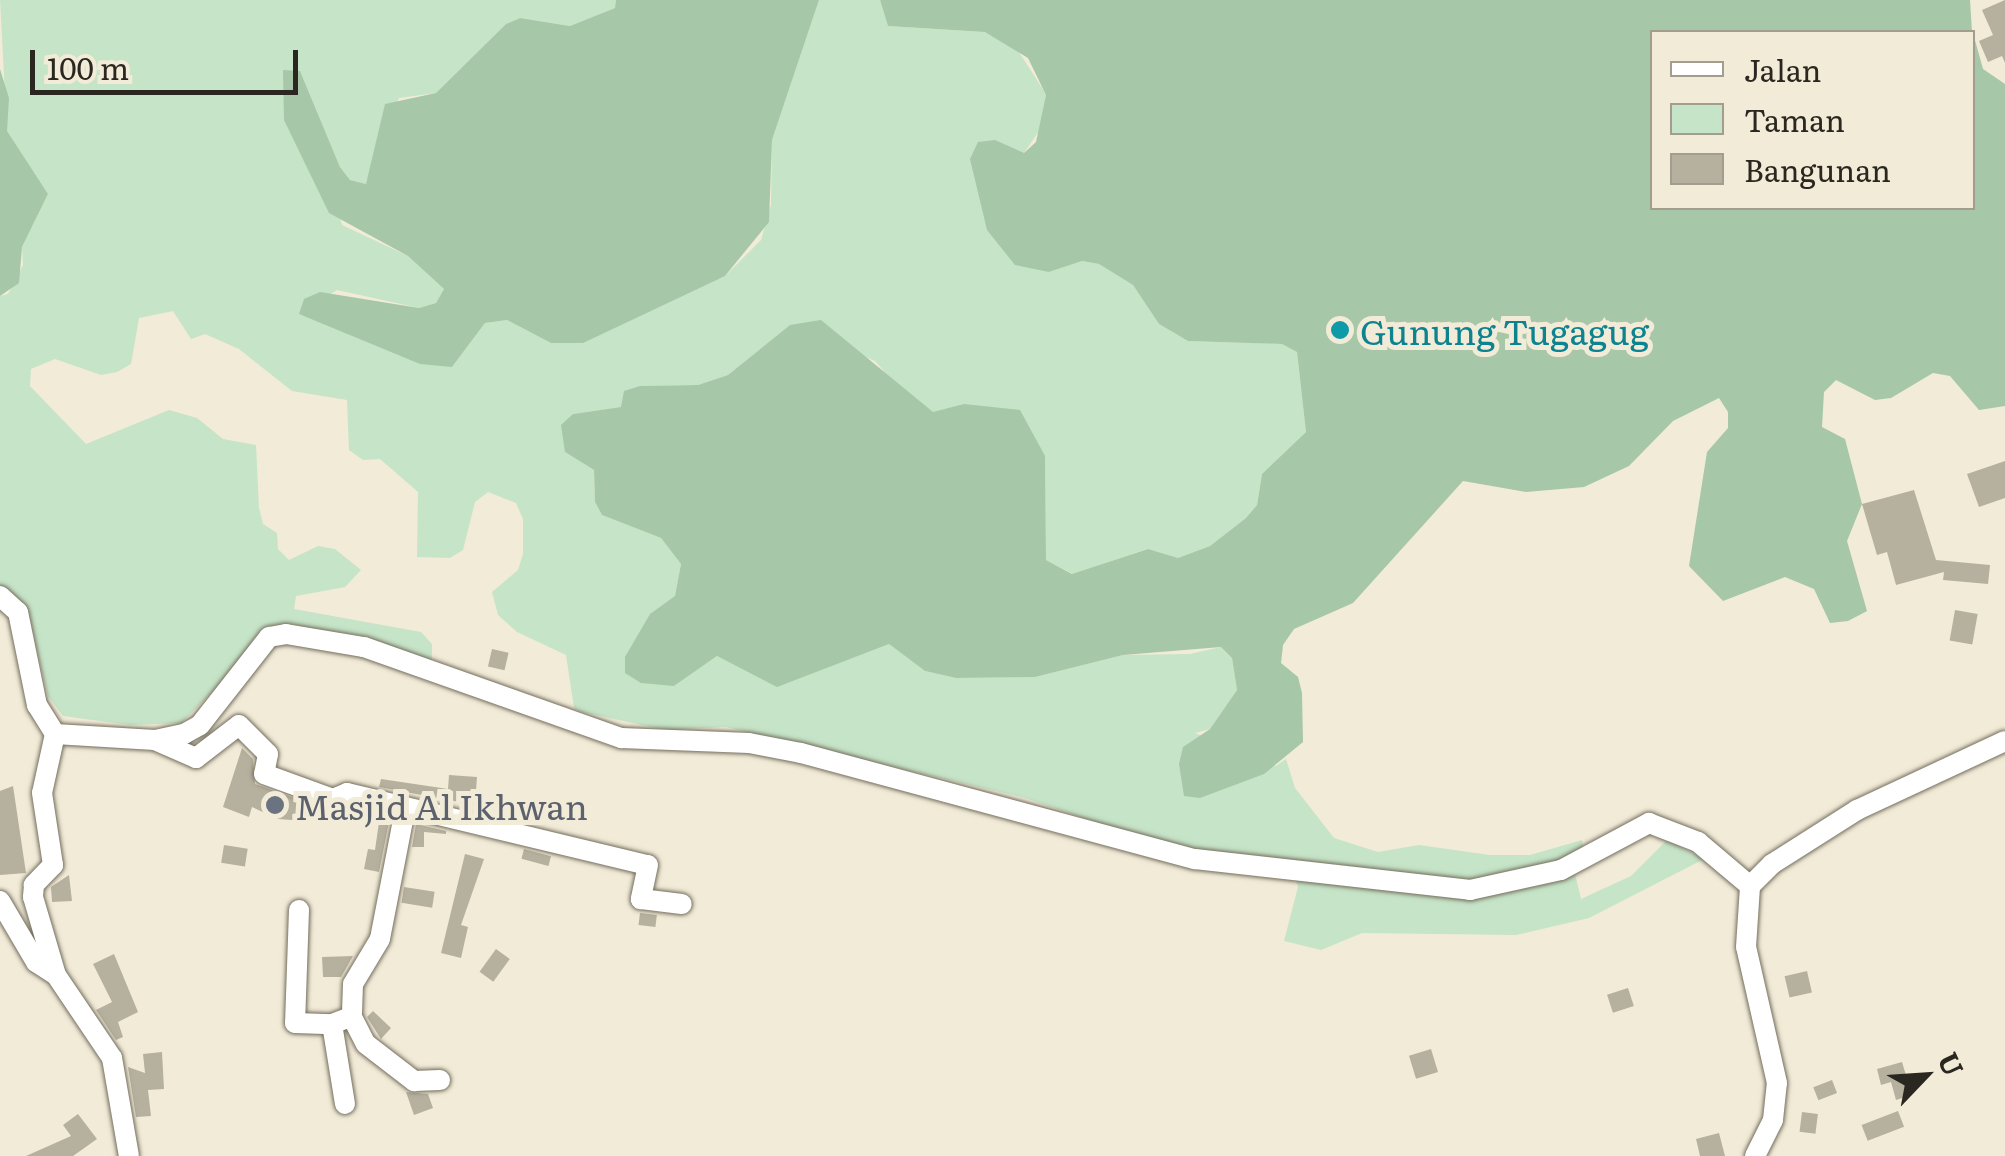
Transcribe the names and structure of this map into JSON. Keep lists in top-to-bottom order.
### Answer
{
  "places": ["Gunung Tugagug", "Masjid Al Ikhwan"],
  "legend": ["Jalan", "Taman", "Bangunan"],
  "scale_bar": "100 m",
  "north": "top right"
}
